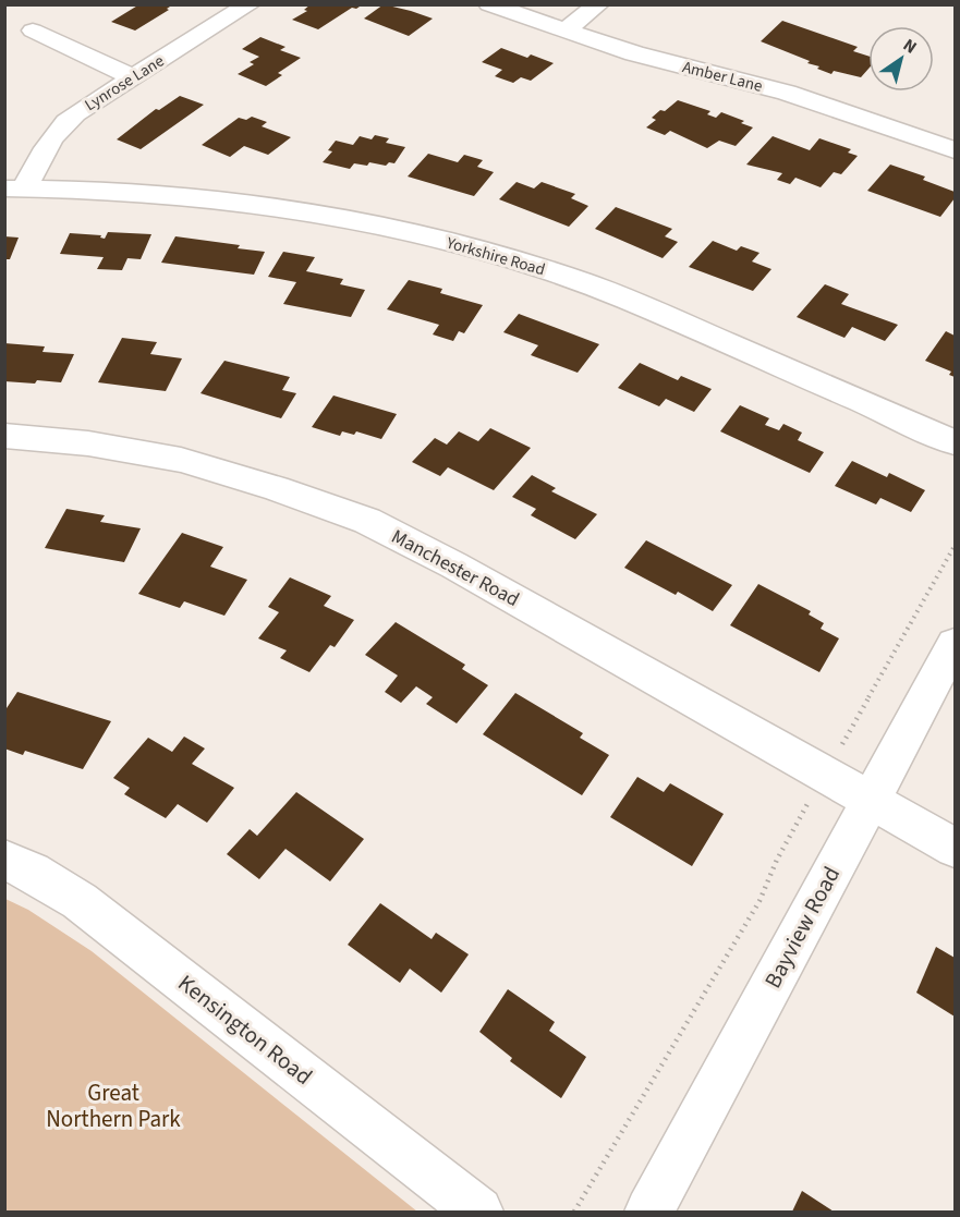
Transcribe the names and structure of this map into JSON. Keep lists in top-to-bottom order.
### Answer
{
  "streets": {
    "street": [
      "Amber Lane",
      "Lynrose Lane",
      "Yorkshire Road",
      "Manchester Road",
      "Bayview Road",
      "Kensington Road"
    ]
  },
  "crossings": [
    ["Lynrose Lane", "Yorkshire Road"],
    ["Manchester Road", "Bayview Road"]
  ],
  "parks": ["Great Northern Park"],
  "north": "top right"
}
